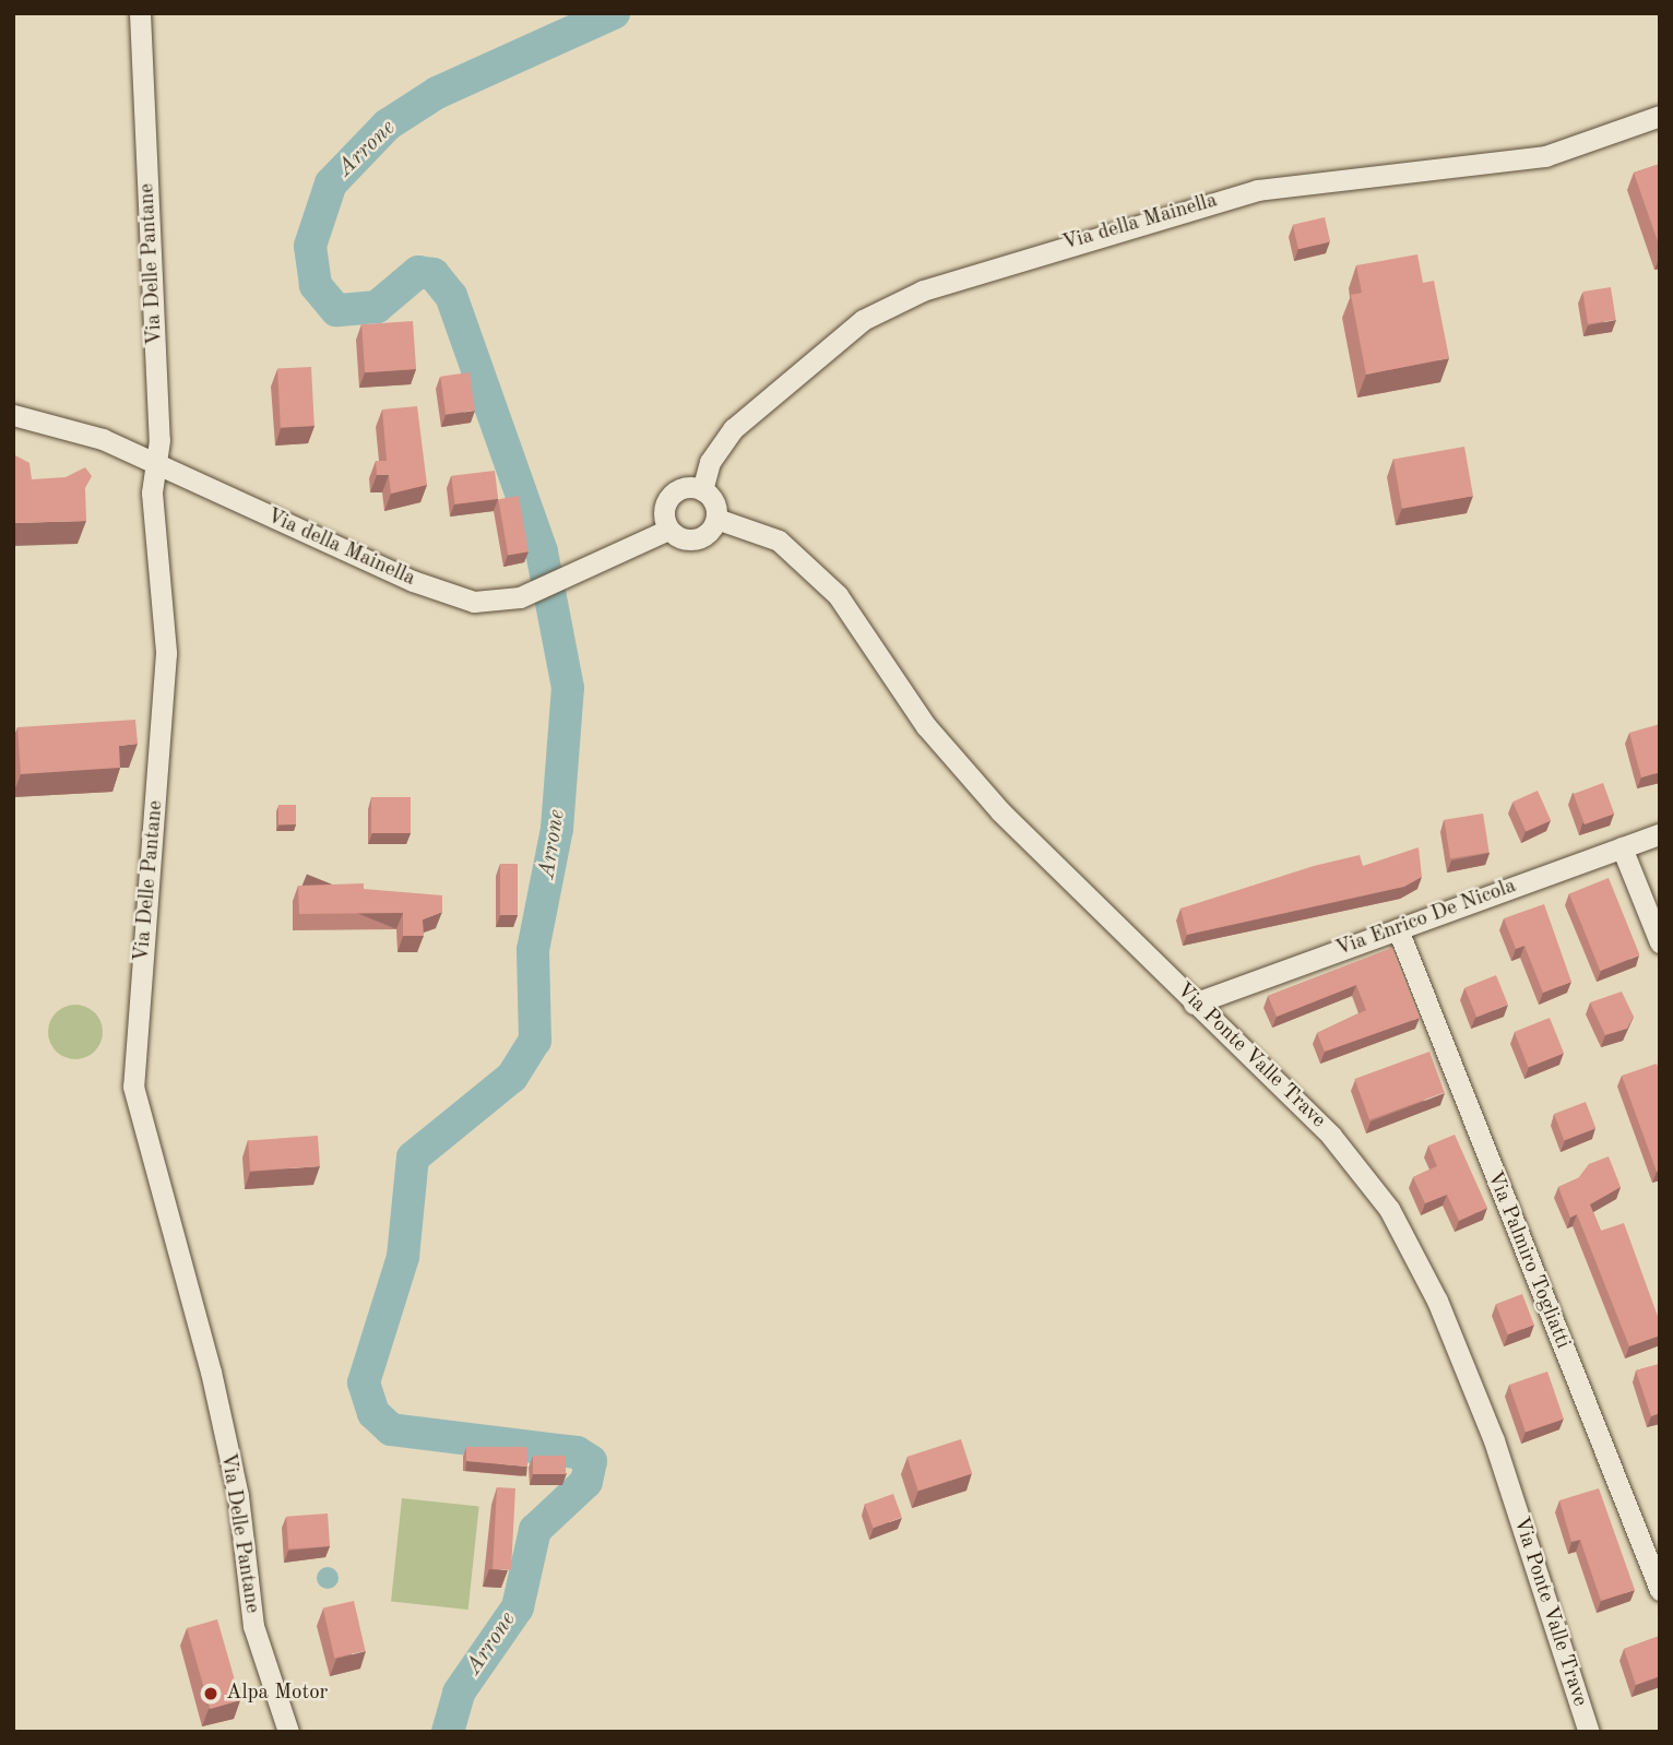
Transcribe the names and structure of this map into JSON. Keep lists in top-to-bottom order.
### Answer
{
  "streets": {
    "street": [
      "Via della Mainella",
      "Via Delle Pantane",
      "Via Enrico De Nicola",
      "Via Ponte Valle Trave",
      "Via Palmiro Togliatti"
    ]
  },
  "crossings": [
    ["Via della Mainella", "Via Delle Pantane"],
    ["Via della Mainella", "Via Ponte Valle Trave"],
    ["Via Enrico De Nicola", "Via Ponte Valle Trave"],
    ["Via Enrico De Nicola", "Via Palmiro Togliatti"]
  ],
  "water": ["Arrone"],
  "places": ["Alpa Motor"]
}
